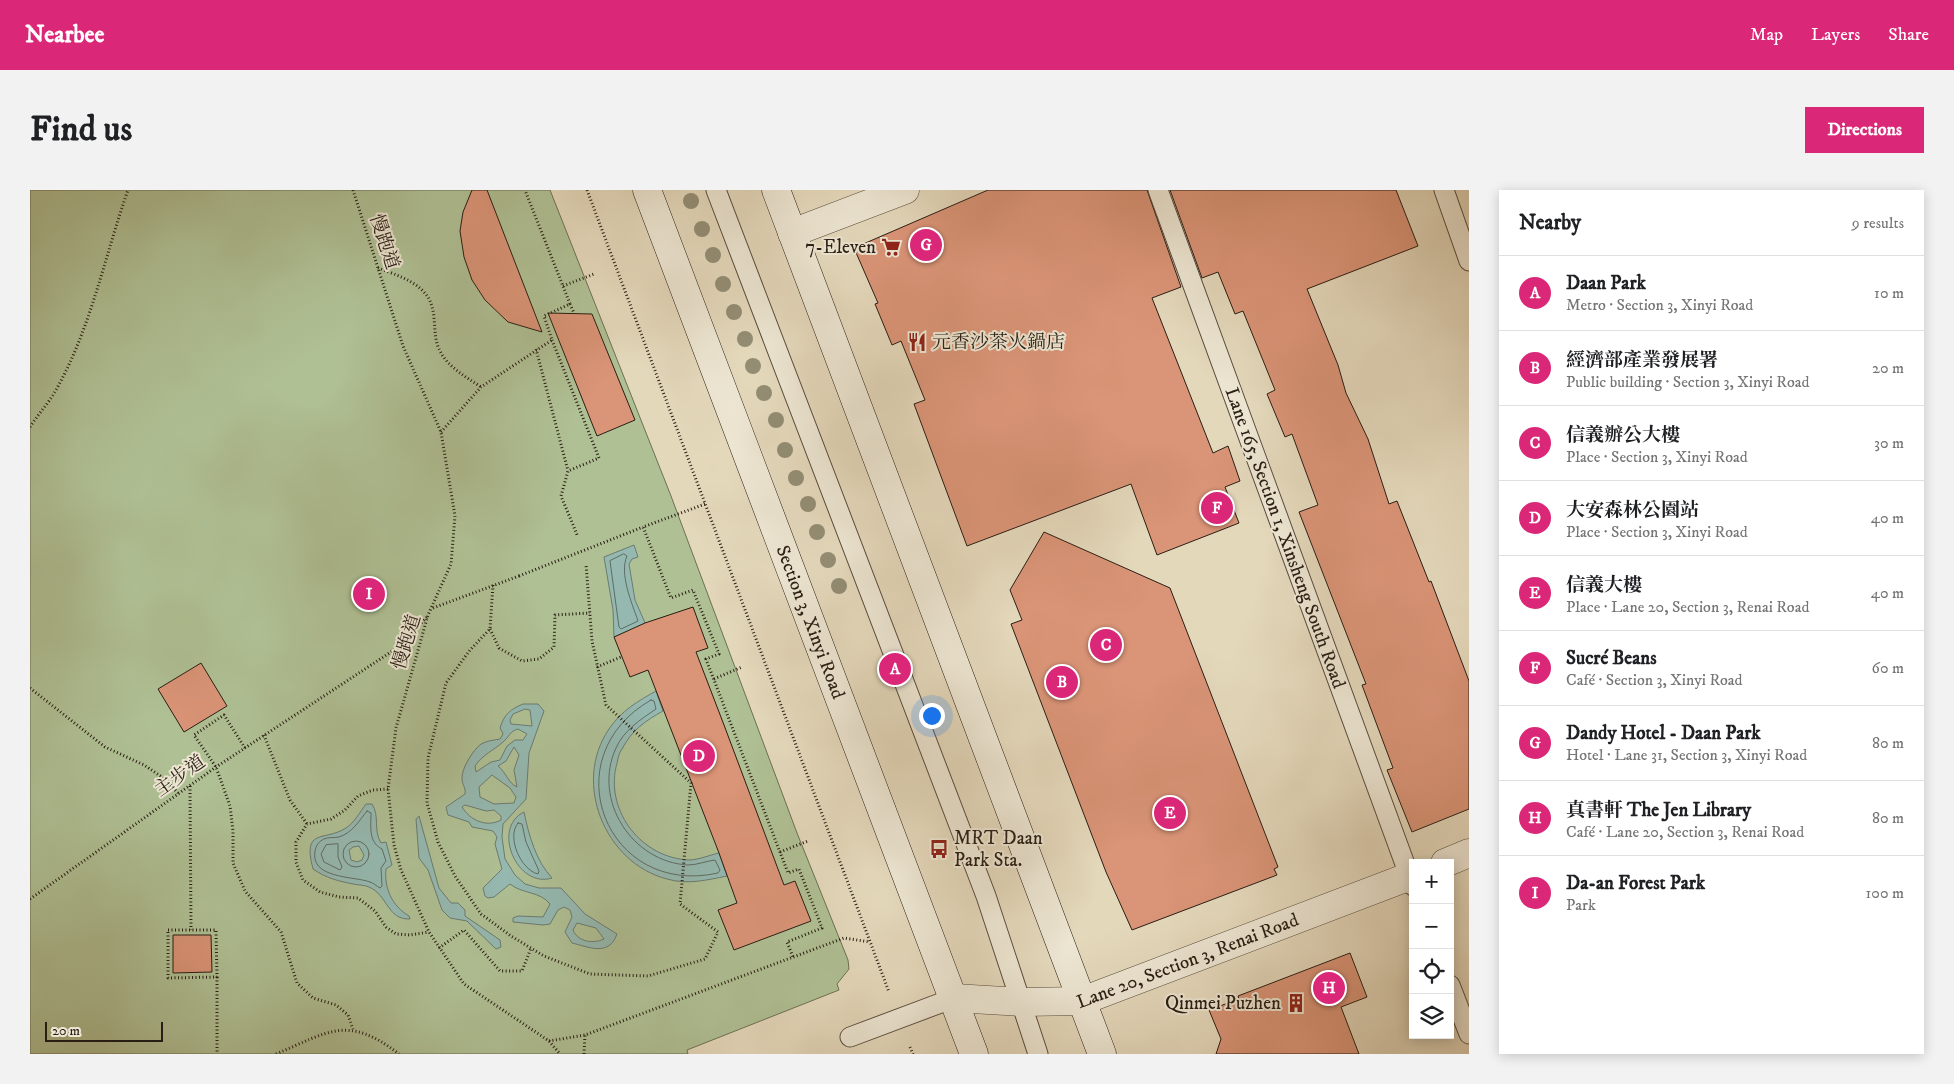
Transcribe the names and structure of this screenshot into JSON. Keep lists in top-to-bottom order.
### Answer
{
  "streets": {
    "main road": ["Section 3, Xinyi Road", "Lane 20, Section 3, Renai Road"],
    "lane": ["Lane 165, Section 1, Xinsheng South Road"],
    "path": ["慢跑道", "主步道"]
  },
  "crossings": [
    ["慢跑道", "主步道"],
    ["Section 3, Xinyi Road", "Lane 20, Section 3, Renai Road"]
  ],
  "places": {
    "supermarket": ["7-Eleven"],
    "restaurant": ["元香沙茶火鍋店"],
    "bus stop": ["MRT Daan Park Sta."],
    "building": ["Qinmei Puzhen"]
  },
  "scale_bar": "20 m",
  "page": {
    "header": "Nearbee",
    "nav": ["Map", "Layers", "Share"],
    "buttons": "Directions",
    "title": "Find us",
    "heading": ["Nearby", "9 results"],
    "pins": [
      "G",
      "F",
      "I",
      "C",
      "A",
      "B",
      "D",
      "E",
      "H"
    ],
    "list": [
      {
        "mark": "A",
        "name": "Daan Park",
        "note": "Metro · Section 3, Xinyi Road",
        "value": "10 m"
      },
      {
        "mark": "B",
        "name": "經濟部產業發展署",
        "note": "Public building · Section 3, Xinyi Road",
        "value": "20 m"
      },
      {
        "mark": "C",
        "name": "信義辦公大樓",
        "note": "Place · Section 3, Xinyi Road",
        "value": "30 m"
      },
      {
        "mark": "D",
        "name": "大安森林公園站",
        "note": "Place · Section 3, Xinyi Road",
        "value": "40 m"
      },
      {
        "mark": "E",
        "name": "信義大樓",
        "note": "Place · Lane 20, Section 3, Renai Road",
        "value": "40 m"
      },
      {
        "mark": "F",
        "name": "Sucré Beans",
        "note": "Café · Section 3, Xinyi Road",
        "value": "60 m"
      },
      {
        "mark": "G",
        "name": "Dandy Hotel - Daan Park",
        "note": "Hotel · Lane 31, Section 3, Xinyi Road",
        "value": "80 m"
      },
      {
        "mark": "H",
        "name": "真書軒 The Jen Library",
        "note": "Café · Lane 20, Section 3, Renai Road",
        "value": "80 m"
      },
      {
        "mark": "I",
        "name": "Da-an Forest Park",
        "note": "Park",
        "value": "100 m"
      }
    ],
    "map_buttons": ["+", "−"],
    "scale": "20 m"
  }
}
